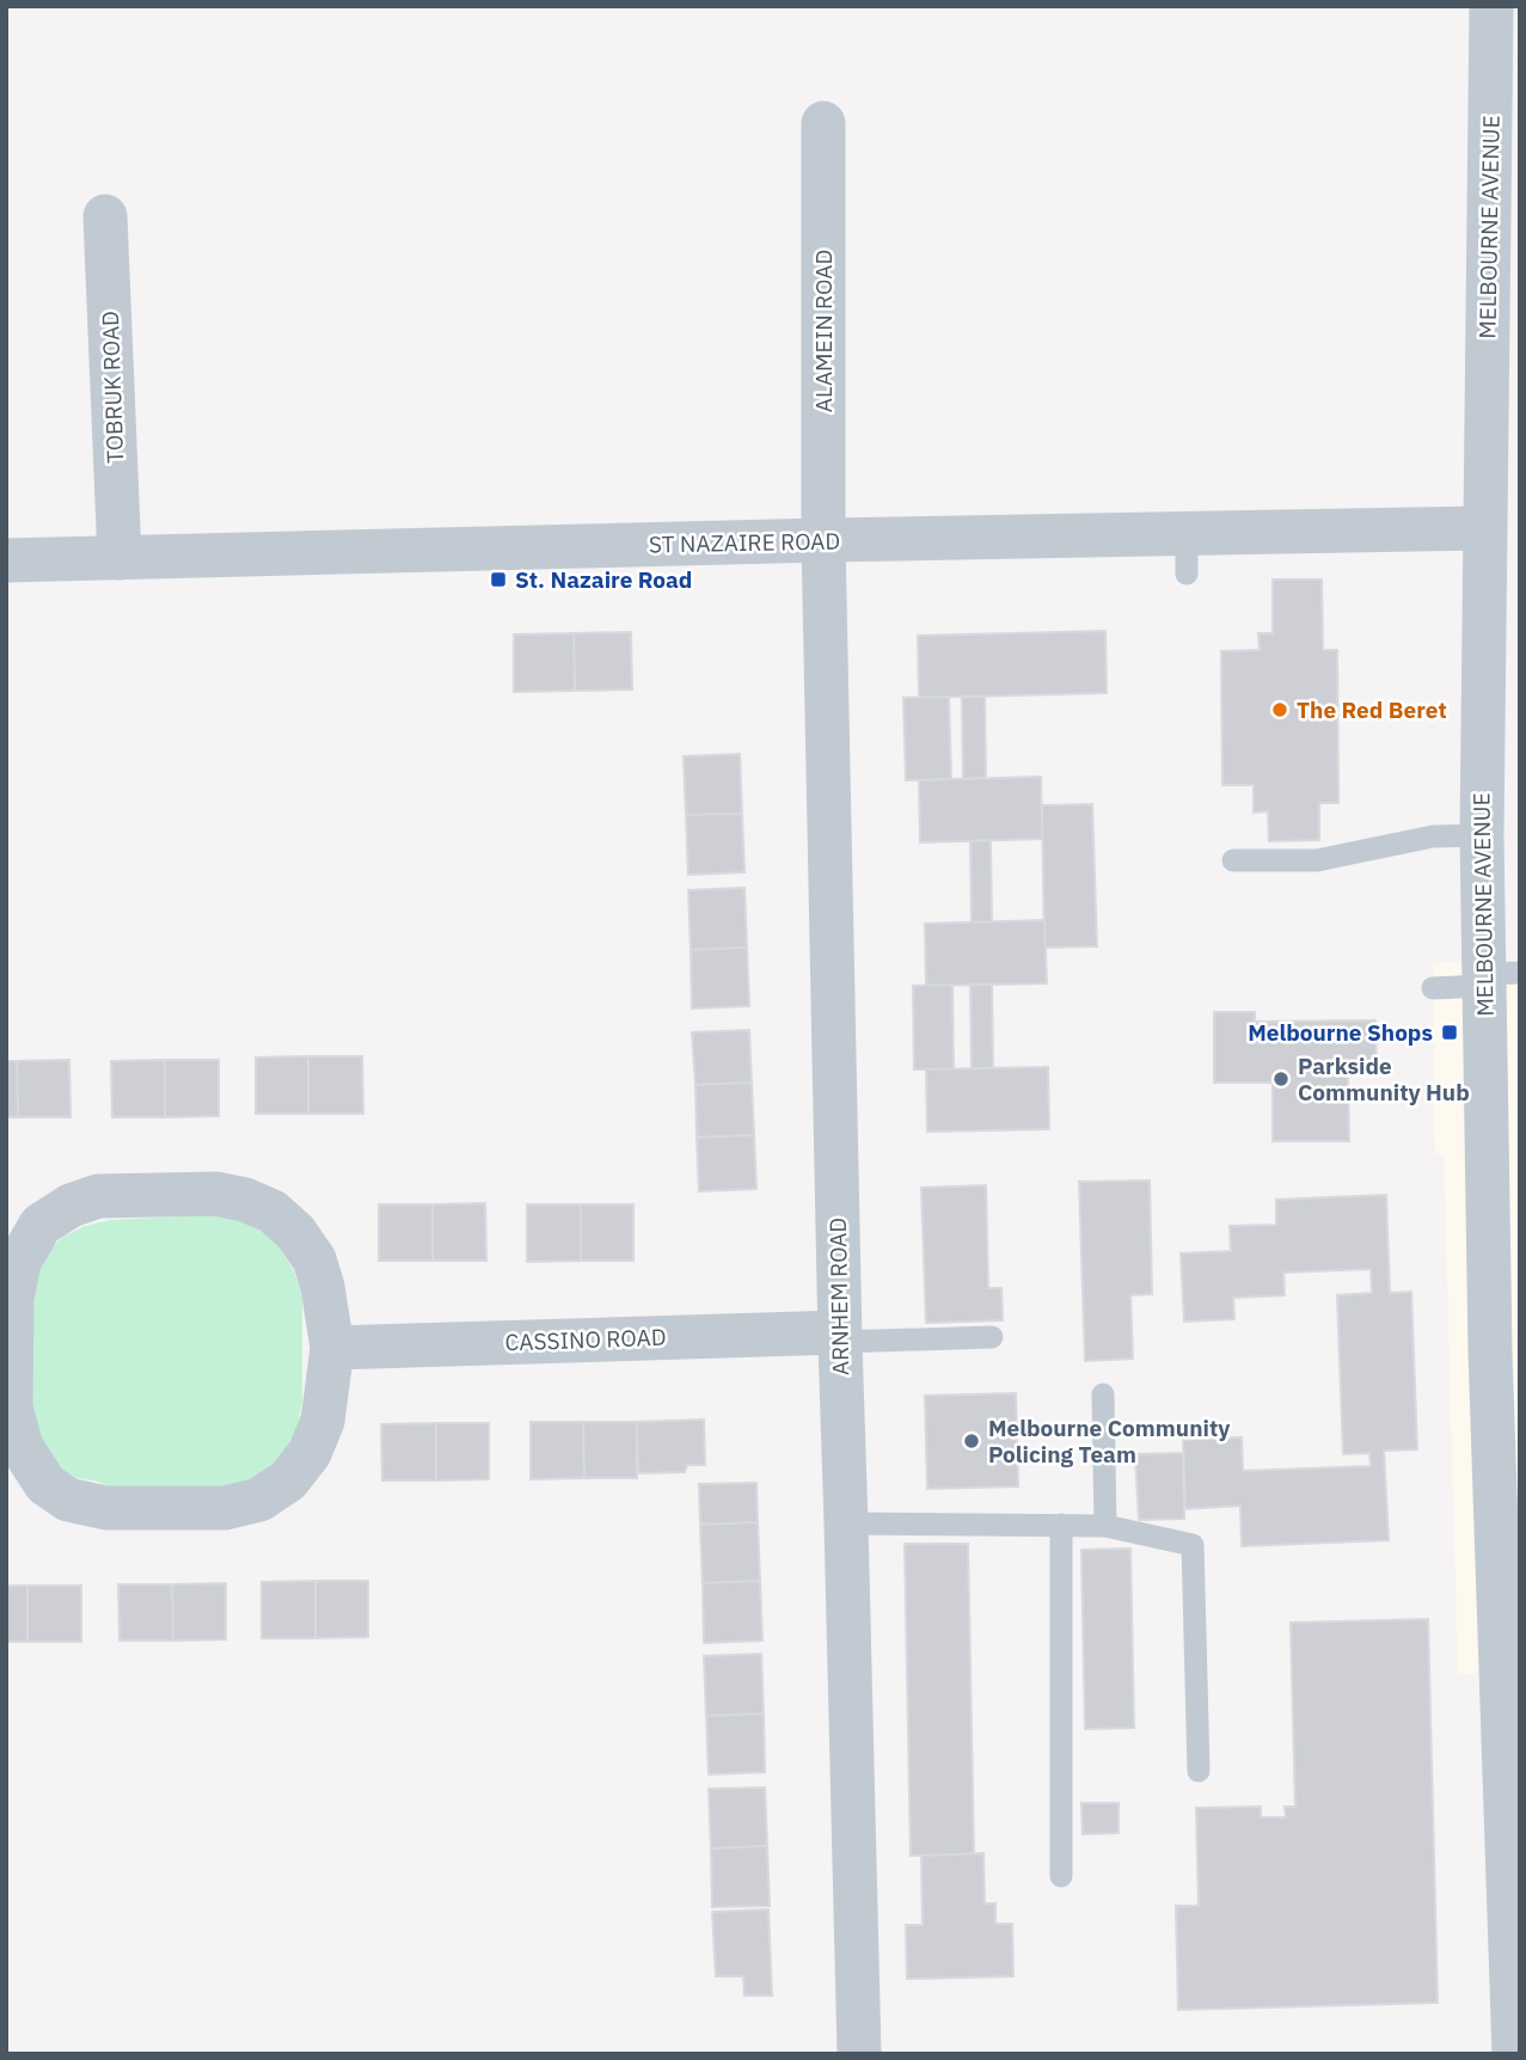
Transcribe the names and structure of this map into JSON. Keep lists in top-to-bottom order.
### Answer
{
  "streets": {
    "street": [
      "MELBOURNE AVENUE",
      "ALAMEIN ROAD",
      "TOBRUK ROAD",
      "ST NAZAIRE ROAD",
      "ARNHEM ROAD",
      "CASSINO ROAD"
    ]
  },
  "crossings": [
    ["MELBOURNE AVENUE", "ST NAZAIRE ROAD"],
    ["ALAMEIN ROAD", "ST NAZAIRE ROAD"],
    ["ALAMEIN ROAD", "ARNHEM ROAD"],
    ["TOBRUK ROAD", "ST NAZAIRE ROAD"],
    ["ST NAZAIRE ROAD", "ARNHEM ROAD"],
    ["ARNHEM ROAD", "CASSINO ROAD"]
  ],
  "places": {
    "transit": ["St. Nazaire Road", "Melbourne Shops"],
    "other": ["The Red Beret", "Parkside Community Hub", "Melbourne Community Policing Team"]
  }
}
